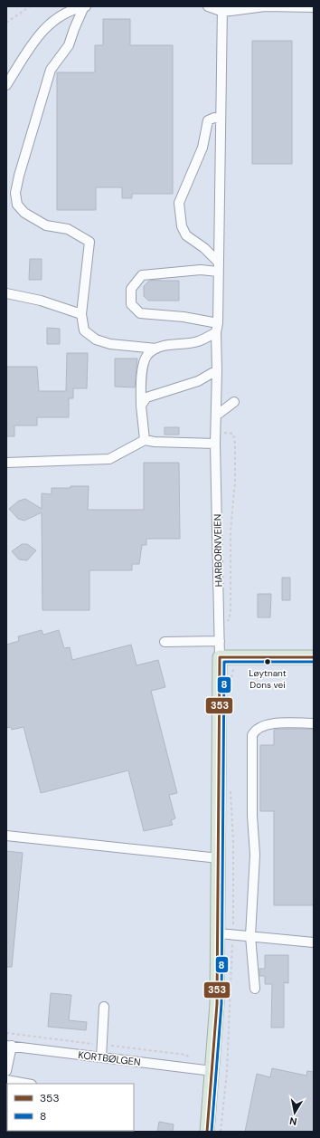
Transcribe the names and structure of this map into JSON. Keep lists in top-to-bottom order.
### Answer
{
  "streets": {
    "street": ["HARBORNVEIEN", "KORTBØLGEN"]
  },
  "places": ["Løytnant Dons vei"],
  "lines": ["transit line 353", "transit line 8"],
  "legend": ["353", "8"],
  "north": "bottom"
}
